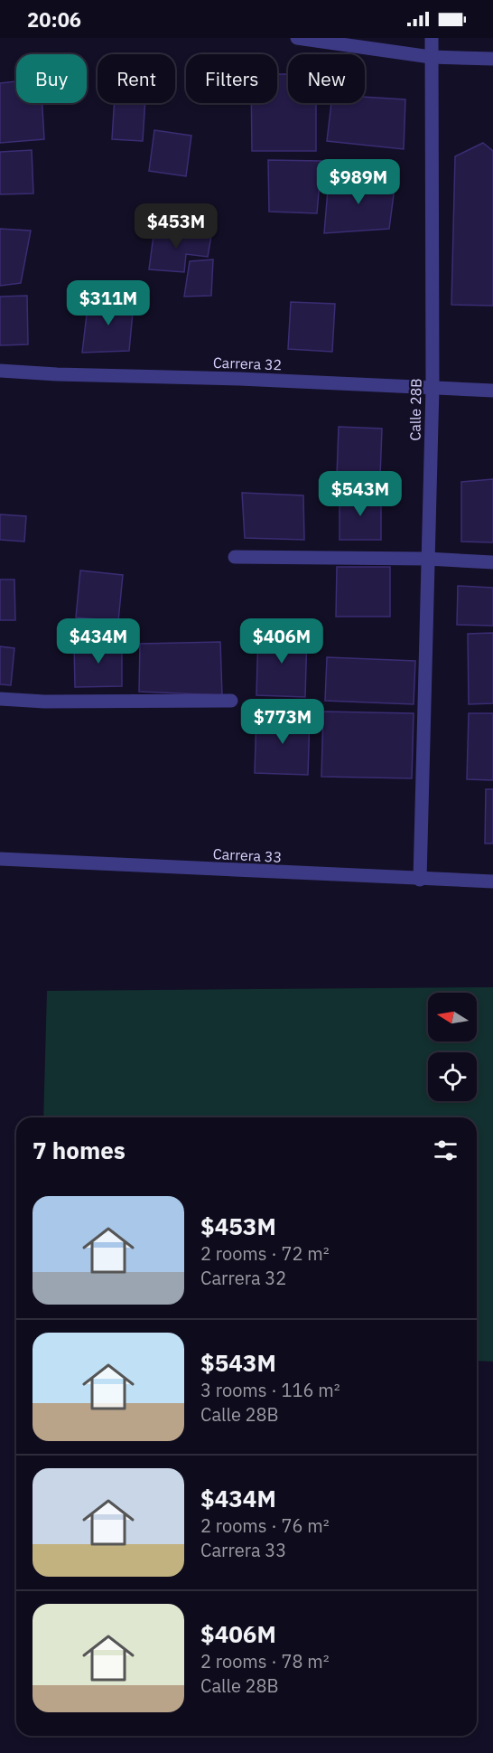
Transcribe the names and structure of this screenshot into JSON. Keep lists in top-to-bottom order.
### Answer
{
  "streets": {
    "street": ["Carrera 32", "Calle 28B", "Carrera 33"]
  },
  "crossings": [
    ["Carrera 32", "Calle 28B"],
    ["Calle 28B", "Carrera 33"]
  ],
  "north": "left",
  "page": {
    "status": "20:06",
    "chip": [
      "Buy",
      "Rent",
      "Filters",
      "New"
    ],
    "price": [
      "$989M",
      "$453M",
      "$311M",
      "$543M",
      "$434M",
      "$406M",
      "$773M"
    ],
    "heading": "7 homes",
    "list": [
      {
        "name": "$453M",
        "note": "2 rooms · 72 m² · Carrera 32"
      },
      {
        "name": "$543M",
        "note": "3 rooms · 116 m² · Calle 28B"
      },
      {
        "name": "$434M",
        "note": "2 rooms · 76 m² · Carrera 33"
      },
      {
        "name": "$406M",
        "note": "2 rooms · 78 m² · Calle 28B"
      }
    ]
  }
}
